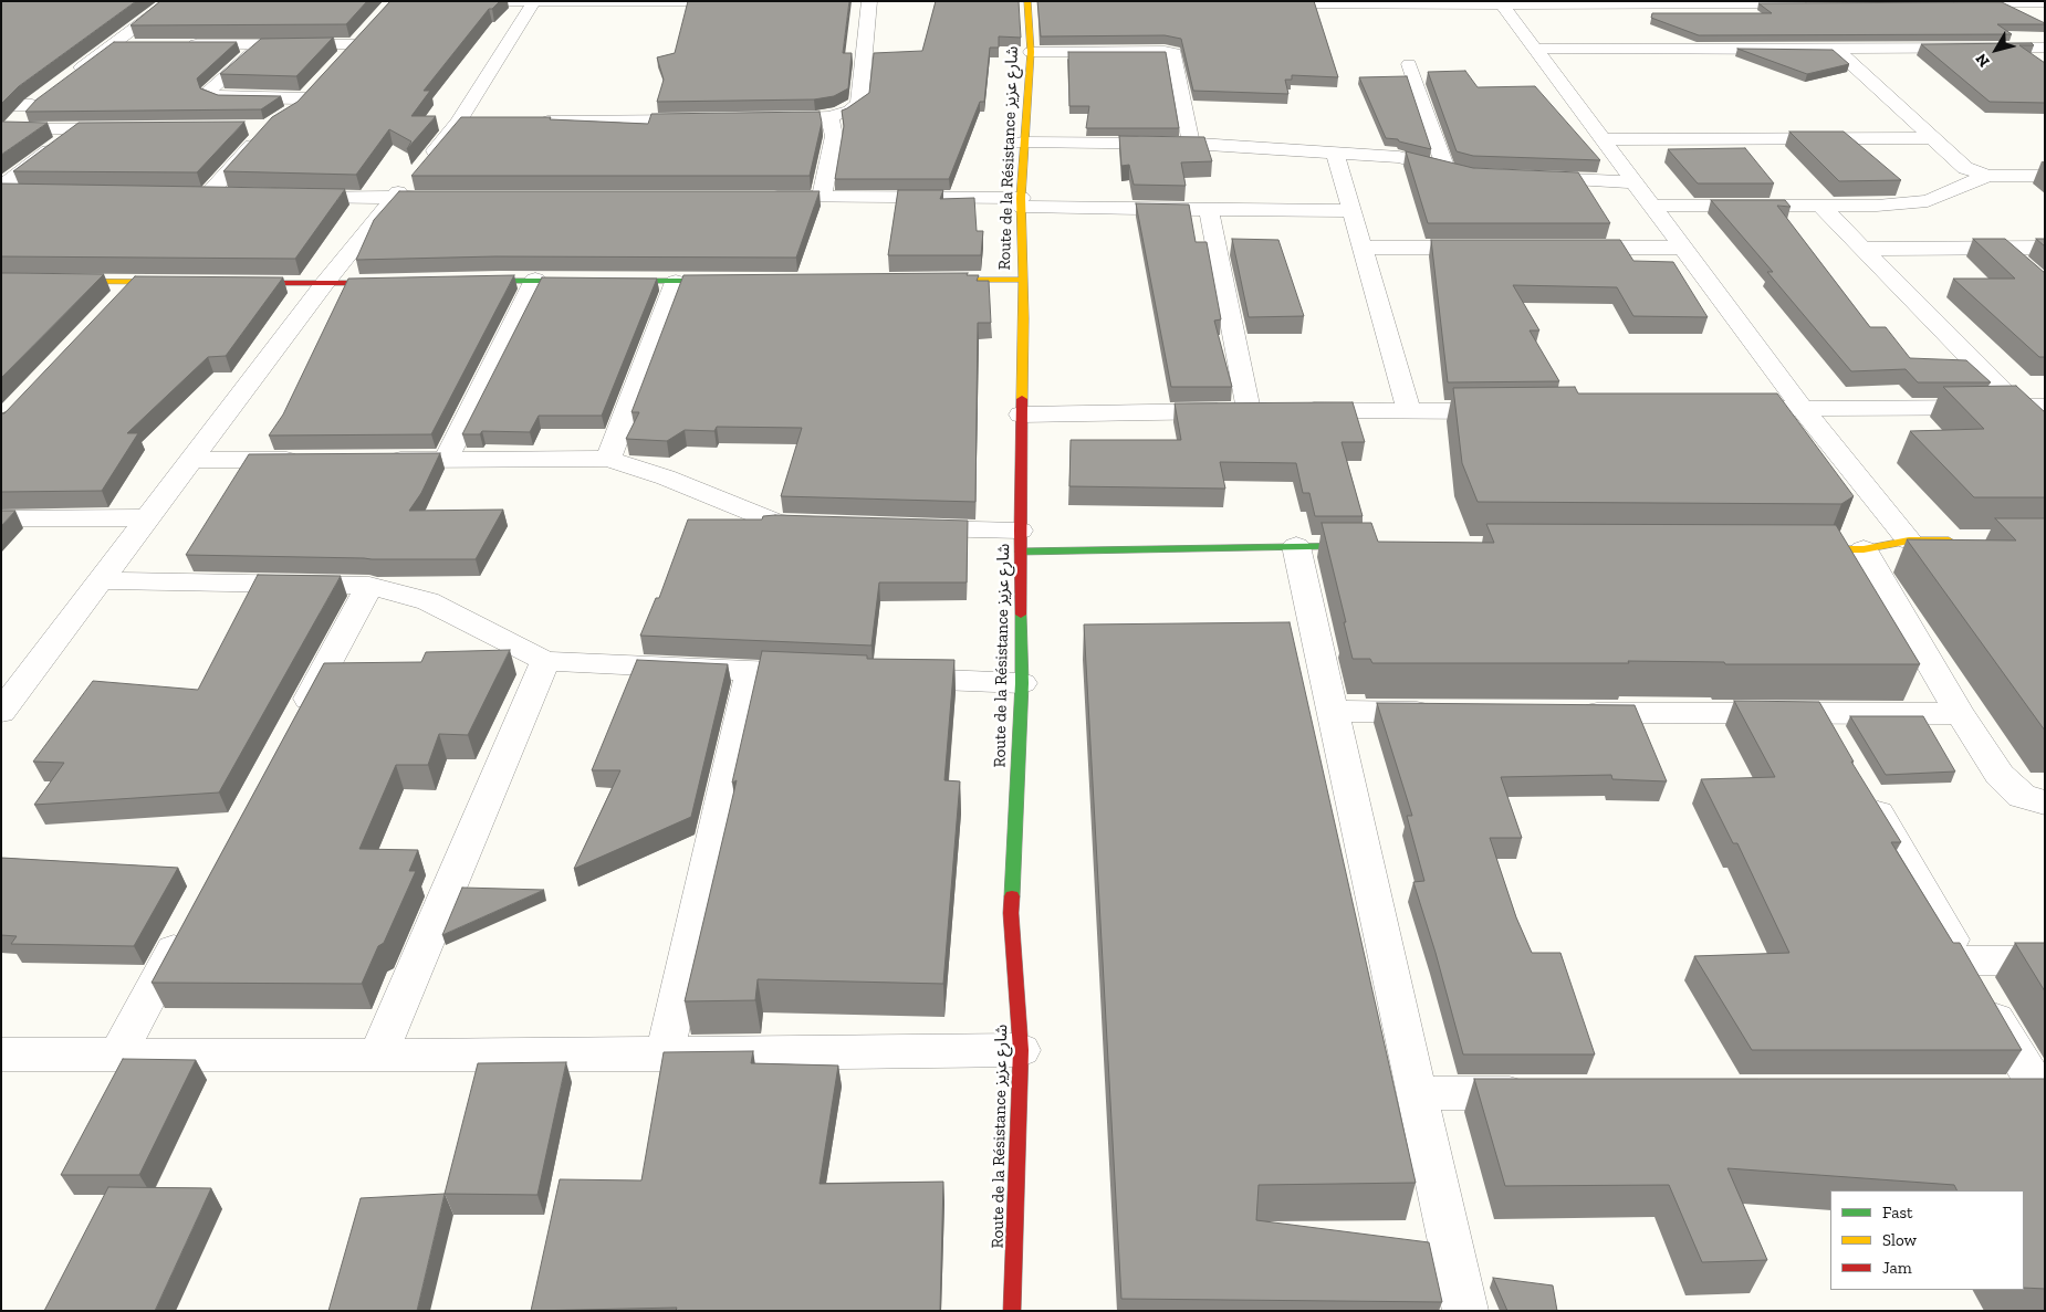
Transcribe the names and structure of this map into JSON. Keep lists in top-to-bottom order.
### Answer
{
  "streets": {
    "main road": ["Route de la Résistance شارع عزيز"]
  },
  "legend": ["Fast", "Slow", "Jam"],
  "north": "bottom left"
}
